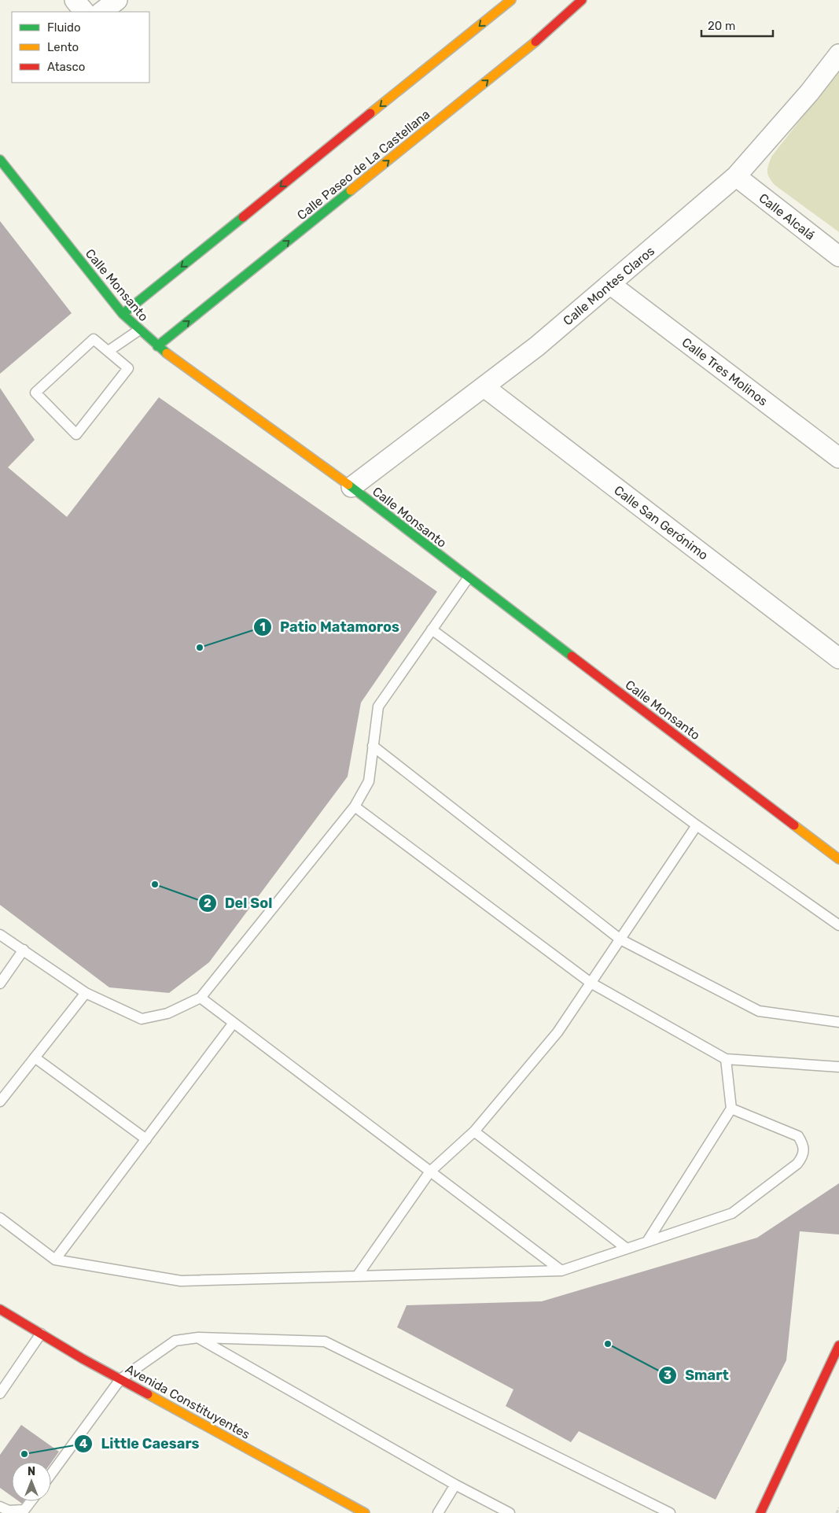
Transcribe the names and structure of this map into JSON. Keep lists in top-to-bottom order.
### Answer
{
  "streets": {
    "street": [
      "Calle Paseo de La Castellana",
      "Calle Alcalá",
      "Calle Monsanto",
      "Calle Montes Claros",
      "Calle Tres Molinos",
      "Calle San Gerónimo",
      "Avenida Constituyentes"
    ]
  },
  "crossings": [
    ["Calle Paseo de La Castellana", "Calle Monsanto"],
    ["Calle Alcalá", "Calle Montes Claros"],
    ["Calle Monsanto", "Calle Montes Claros"],
    ["Calle Montes Claros", "Calle Tres Molinos"],
    ["Calle Montes Claros", "Calle San Gerónimo"]
  ],
  "places": [
    "Patio Matamoros",
    "Del Sol",
    "Smart",
    "Little Caesars"
  ],
  "legend": ["Fluido", "Lento", "Atasco"],
  "scale_bar": "20 m",
  "north": "top"
}
